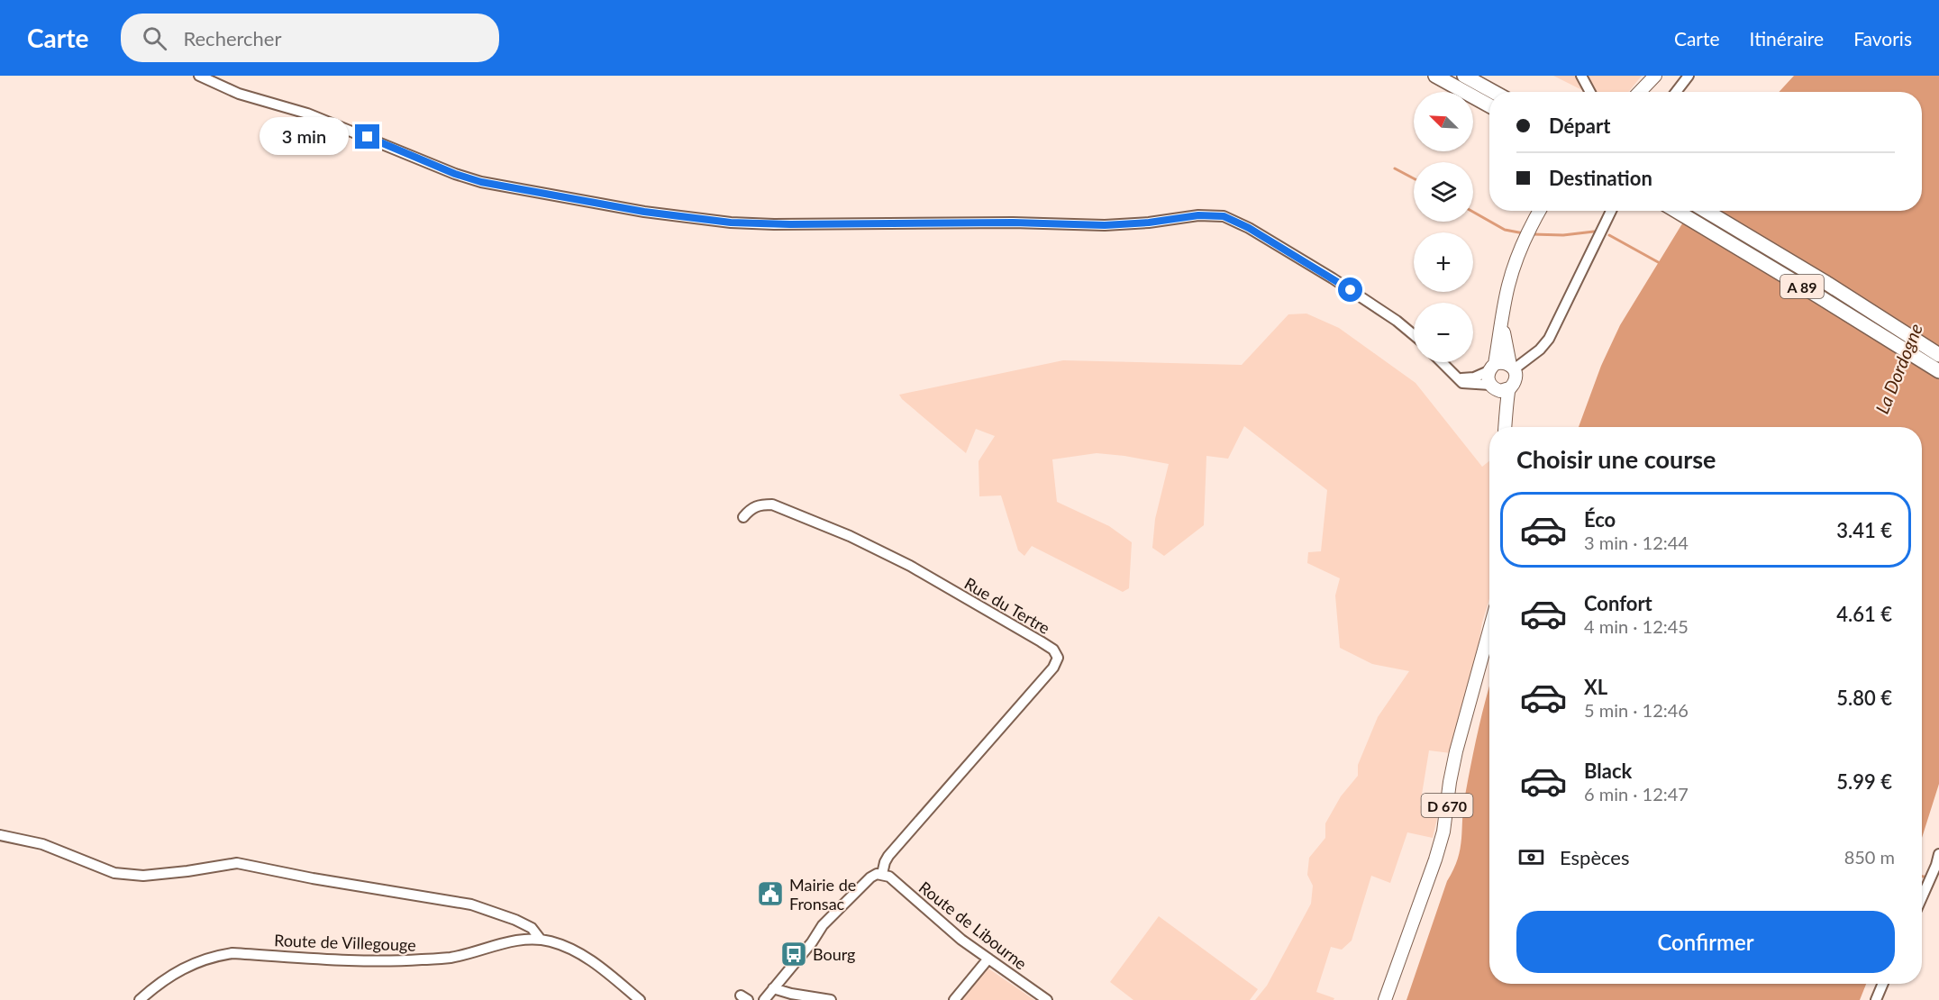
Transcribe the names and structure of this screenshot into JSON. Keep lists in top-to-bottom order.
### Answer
{
  "streets": {
    "highway": ["A 89"],
    "main road": ["D 670"],
    "street": ["Rue du Tertre", "Route de Libourne", "Route de Villegouge"]
  },
  "crossings": [
    ["Rue du Tertre", "Route de Libourne"]
  ],
  "water": ["La Dordogne"],
  "places": {
    "public building": ["Mairie de Fronsac"],
    "bus stop": ["Bourg"]
  },
  "north": "top left",
  "page": {
    "header": "Carte",
    "search": "Rechercher",
    "nav": ["Carte", "Itinéraire", "Favoris"],
    "map_buttons": ["+", "−"],
    "banner": ["Départ", "Destination"],
    "bubble": "3 min",
    "heading": "Choisir une course",
    "list": [
      {
        "name": "Éco",
        "note": "3 min · 12:44",
        "value": "3.41 €"
      },
      {
        "name": "Confort",
        "note": "4 min · 12:45",
        "value": "4.61 €"
      },
      {
        "name": "XL",
        "note": "5 min · 12:46",
        "value": "5.80 €"
      },
      {
        "name": "Black",
        "note": "6 min · 12:47",
        "value": "5.99 €"
      }
    ],
    "pay": ["Espèces", "850 m"],
    "buttons": "Confirmer"
  }
}
